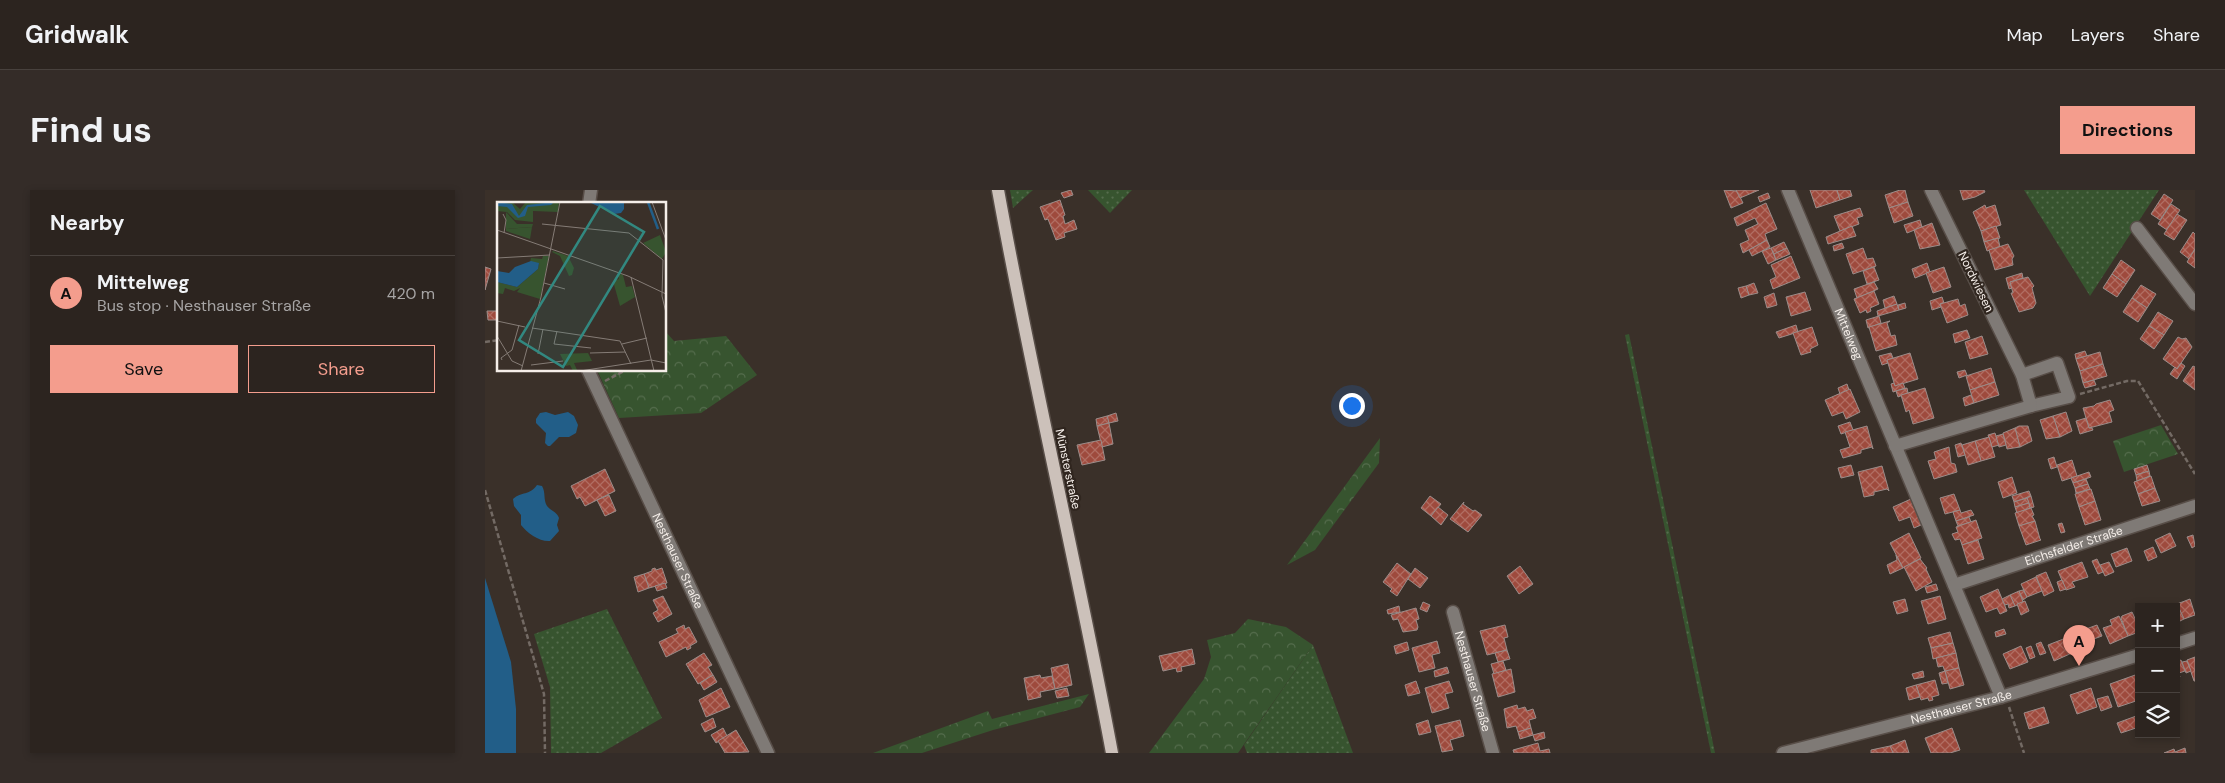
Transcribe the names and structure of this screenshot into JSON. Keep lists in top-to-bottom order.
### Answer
{
  "streets": {
    "main road": ["Münsterstraße"],
    "street": [
      "Nordwiesen",
      "Mittelweg",
      "Eichsfelder Straße",
      "Nesthauser Straße"
    ]
  },
  "crossings": [
    ["Mittelweg", "Eichsfelder Straße"],
    ["Mittelweg", "Nesthauser Straße"]
  ],
  "page": {
    "header": "Gridwalk",
    "nav": ["Map", "Layers", "Share"],
    "buttons": [
      "Directions",
      ["Save", "Share"]
    ],
    "title": "Find us",
    "heading": "Nearby",
    "list": [
      {
        "mark": "A",
        "name": "Mittelweg",
        "note": "Bus stop · Nesthauser Straße",
        "value": "420 m"
      }
    ],
    "map_buttons": ["+", "−"],
    "pins": "A"
  }
}
